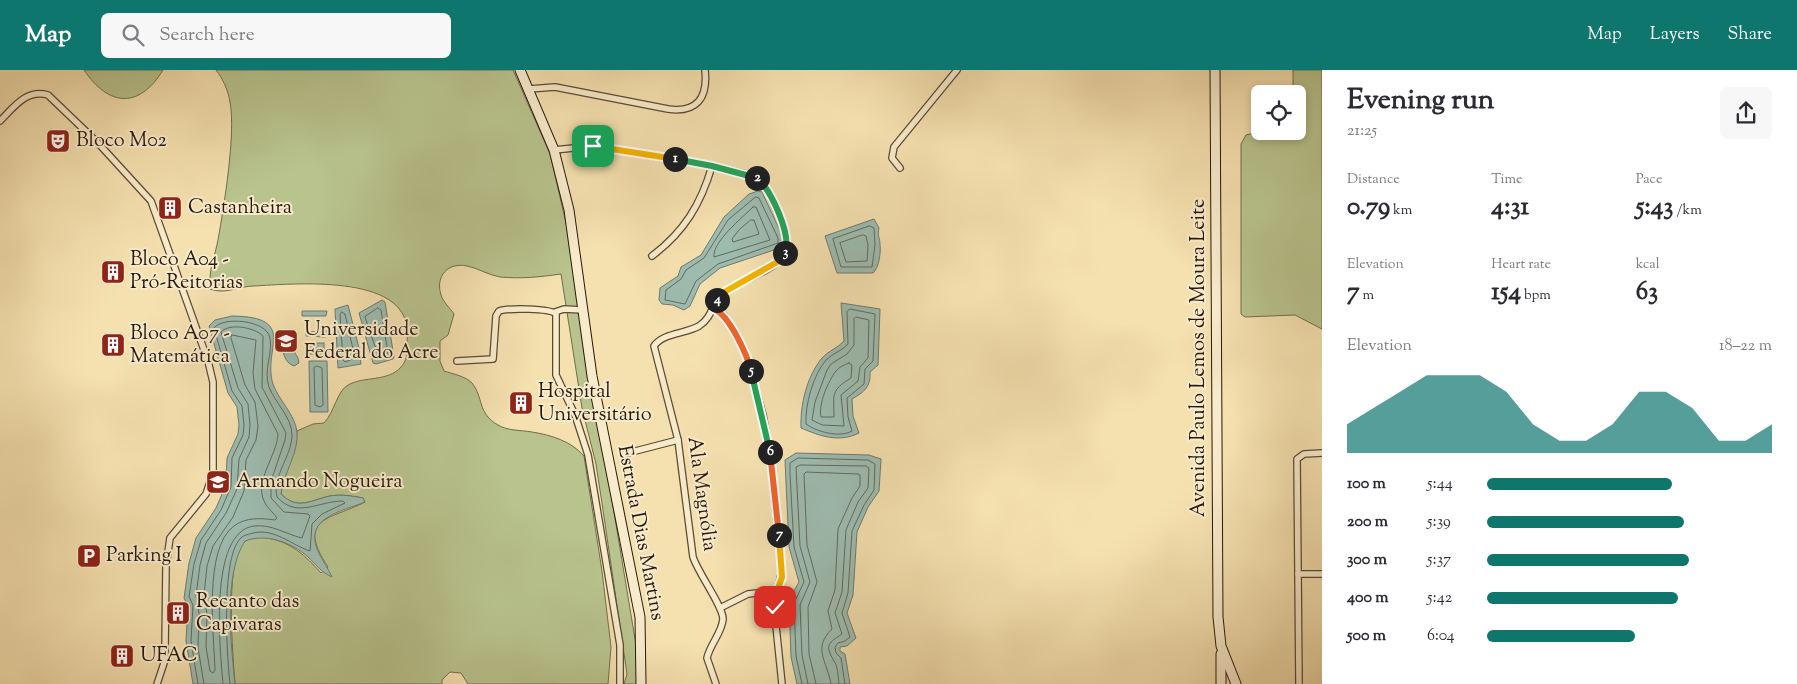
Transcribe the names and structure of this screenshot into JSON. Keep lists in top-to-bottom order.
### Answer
{
  "streets": {
    "street": ["Avenida Paulo Lemos de Moura Leite", "Ala Magnólia", "Estrada Dias Martins"]
  },
  "places": {
    "theatre": ["Bloco M02"],
    "building": [
      "Castanheira",
      "Bloco A04 - Pró-Reitorias",
      "Bloco A07 - Matemática",
      "Hospital Universitário",
      "Recanto das Capivaras",
      "UFAC"
    ],
    "school or university": ["Universidade Federal do Acre", "Armando Nogueira"],
    "parking": ["Parking I"]
  },
  "page": {
    "header": "Map",
    "search": "Search here",
    "nav": ["Map", "Layers", "Share"],
    "heading": ["Evening run", "21:25"],
    "pins": [
      "1",
      "2",
      "3",
      "4",
      "5",
      "6",
      "7"
    ],
    "stats": [
      ["Distance", "0.79 km"],
      ["Time", "4:31"],
      ["Pace", "5:43 /km"],
      ["Elevation", "7 m"],
      ["Heart rate", "154 bpm"],
      ["kcal", "63"]
    ],
    "chart": ["Elevation", "18–22 m"],
    "list": [
      {
        "name": "100 m",
        "note": "5:44"
      },
      {
        "name": "200 m",
        "note": "5:39"
      },
      {
        "name": "300 m",
        "note": "5:37"
      },
      {
        "name": "400 m",
        "note": "5:42"
      },
      {
        "name": "500 m",
        "note": "6:04"
      }
    ]
  }
}
